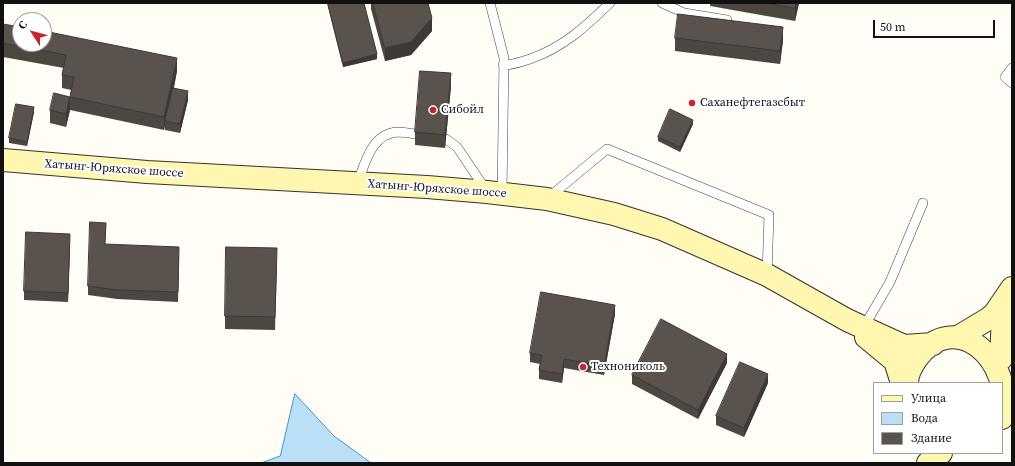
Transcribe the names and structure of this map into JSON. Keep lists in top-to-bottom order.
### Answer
{
  "streets": {
    "main road": ["Хатынг-Юряхское шоссе"]
  },
  "places": ["Саханефтегазсбыт", "Сибойл", "Технониколь"],
  "legend": ["Улица", "Вода", "Здание"],
  "scale_bar": "50 m",
  "north": "top left"
}
